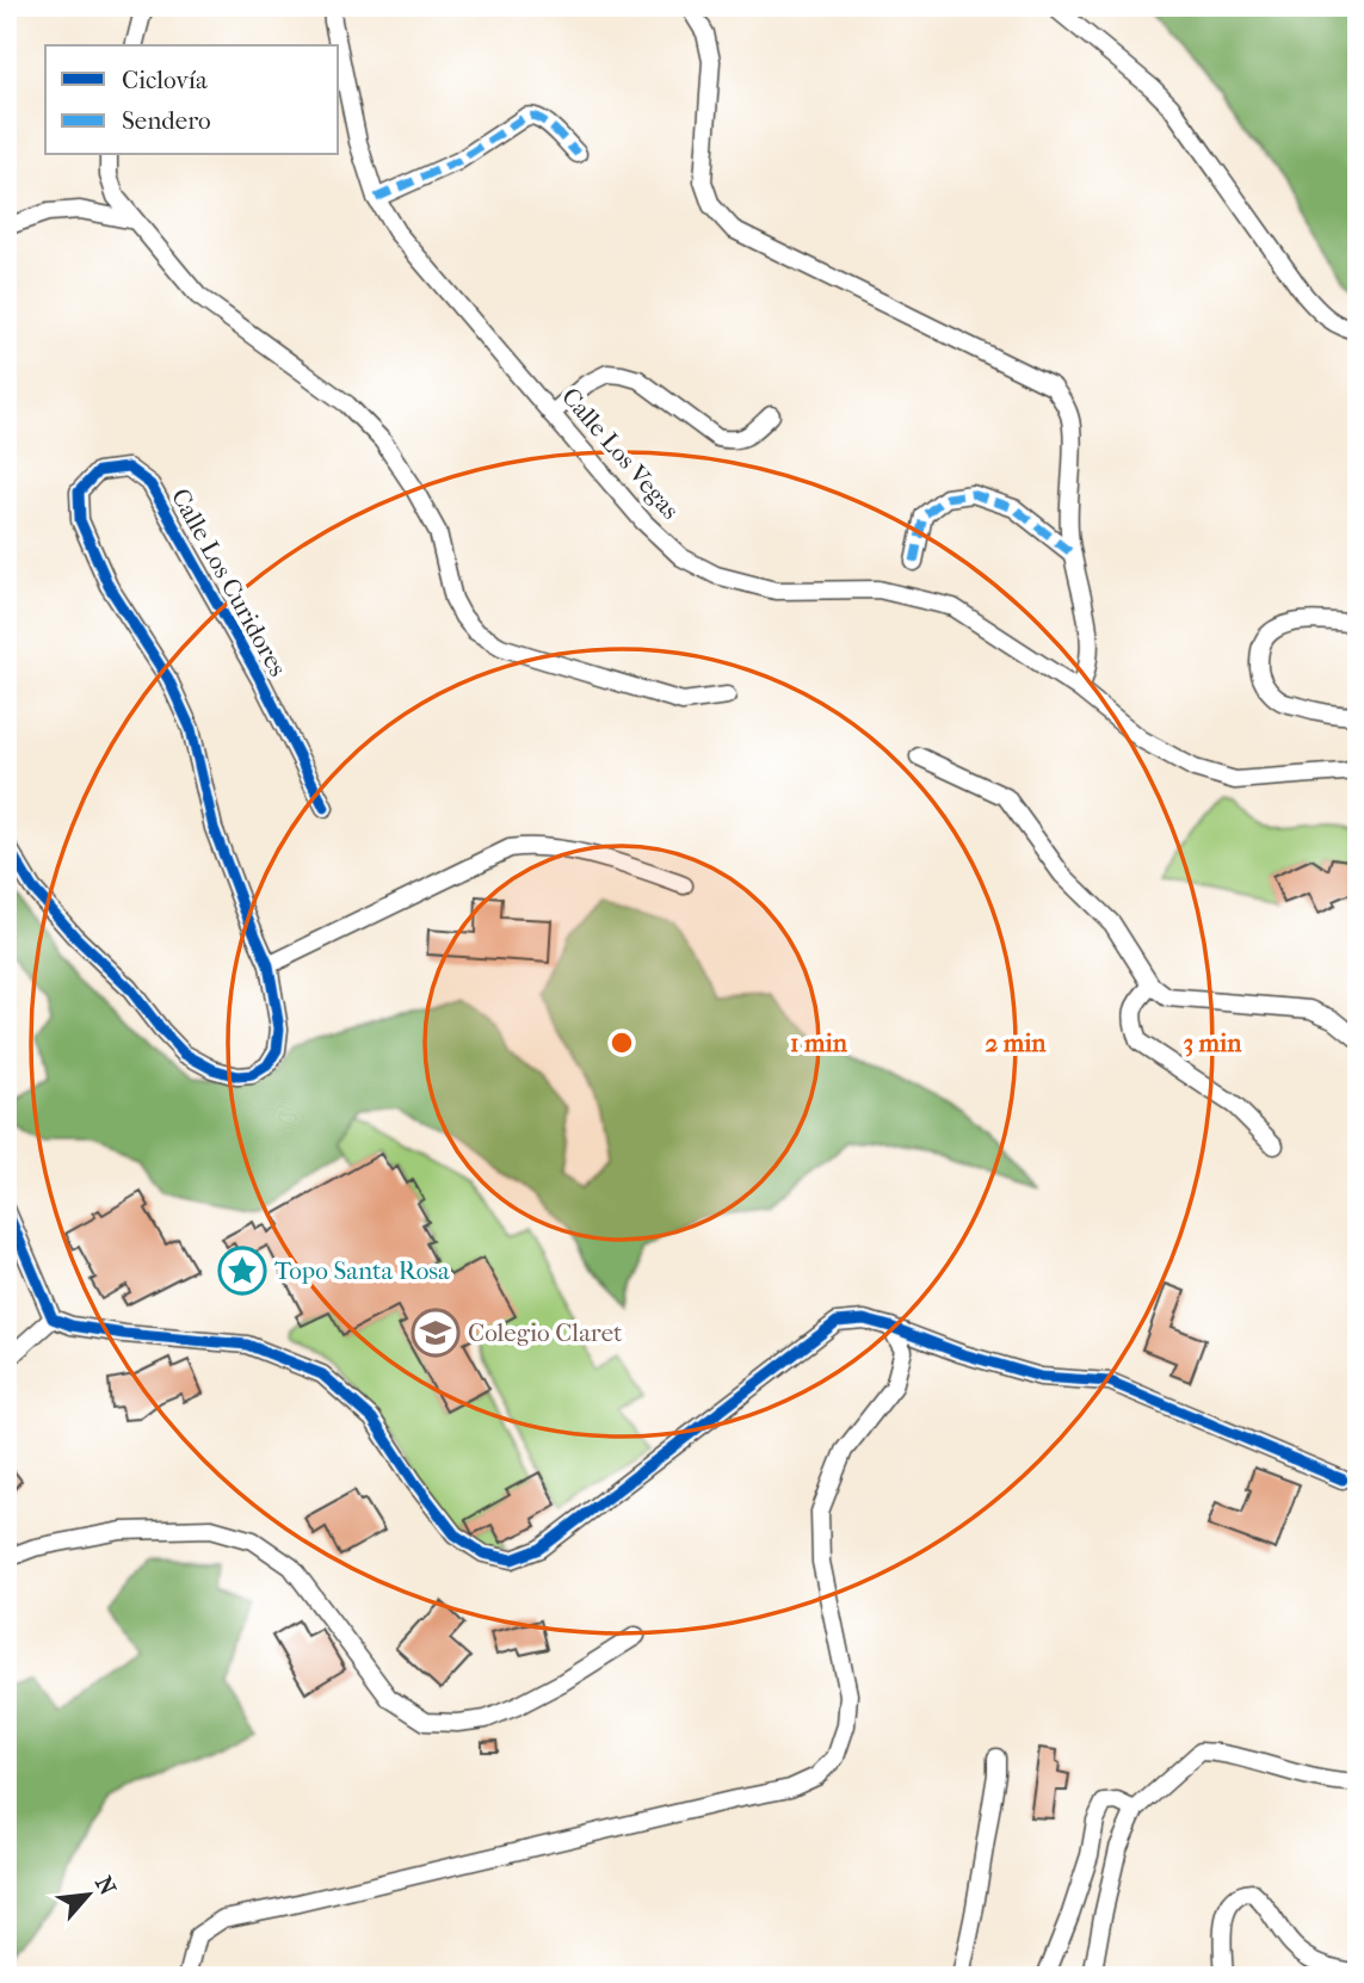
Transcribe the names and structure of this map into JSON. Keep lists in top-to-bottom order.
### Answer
{
  "streets": {
    "street": ["Calle Los Vegas", "Calle Los Curidores"]
  },
  "places": {
    "place": ["Topo Santa Rosa"],
    "school or university": ["Colegio Claret"]
  },
  "legend": ["Ciclovía", "Sendero"],
  "north": "top right",
  "rings": ["1 min", "2 min", "3 min"]
}
